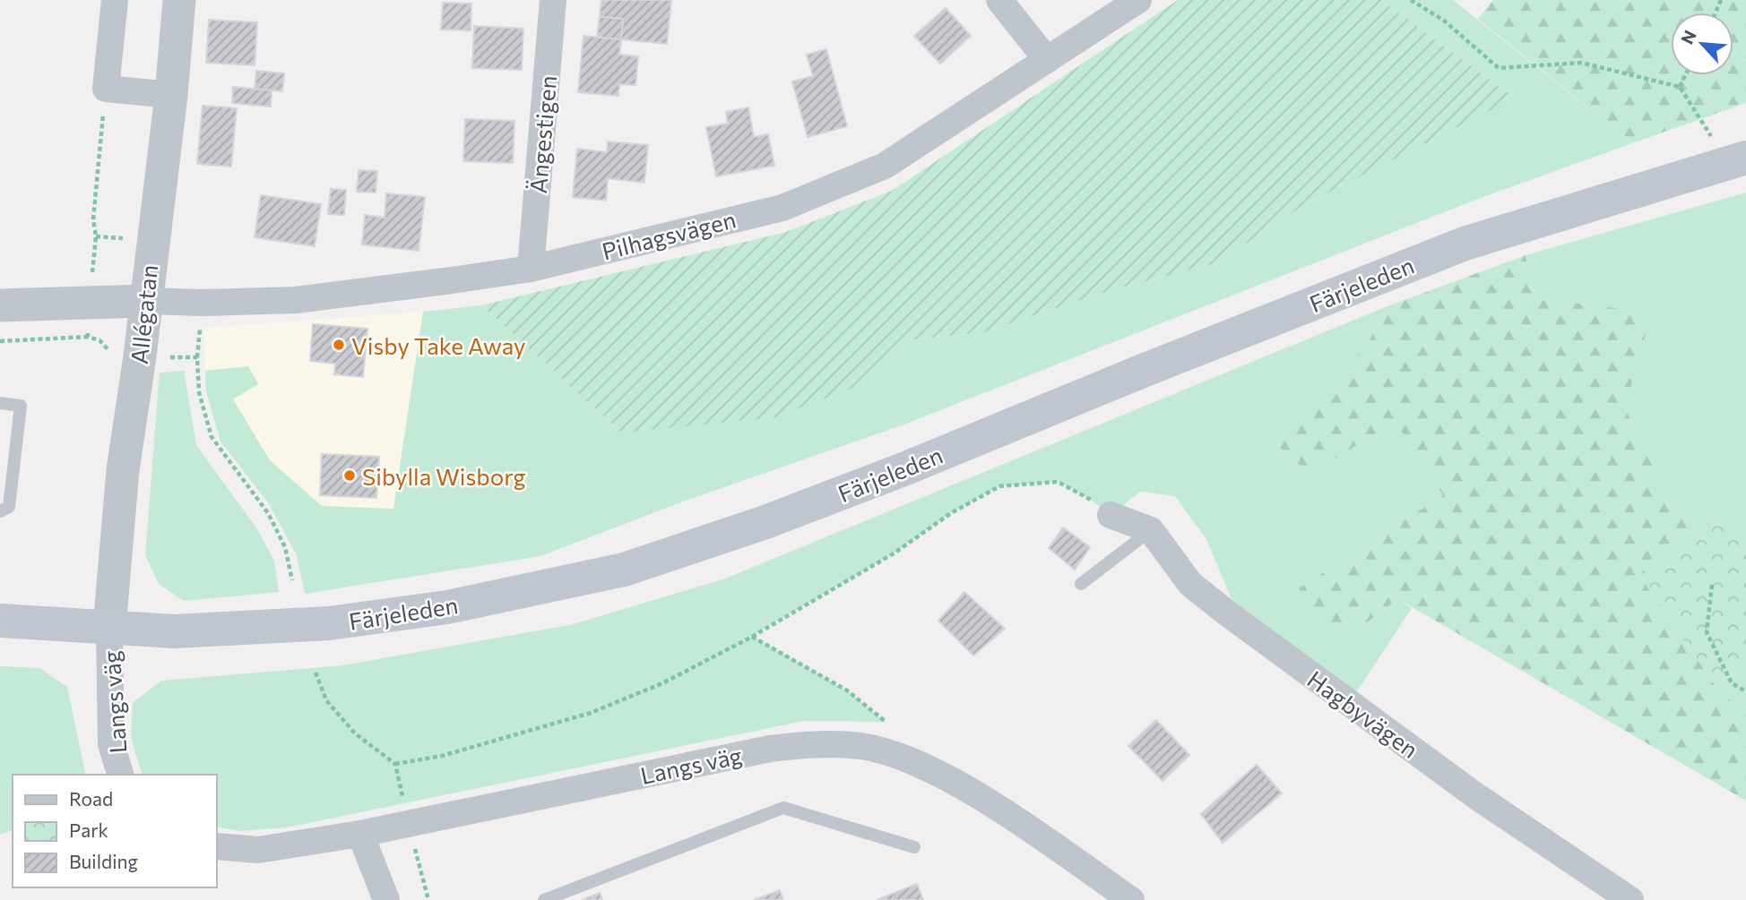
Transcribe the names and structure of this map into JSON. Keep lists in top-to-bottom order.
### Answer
{
  "streets": {
    "main road": ["Färjeleden"],
    "street": [
      "Ängestigen",
      "Pilhagsvägen",
      "Allégatan",
      "Langs väg",
      "Hagbyvägen"
    ]
  },
  "crossings": [
    ["Ängestigen", "Pilhagsvägen"],
    ["Pilhagsvägen", "Allégatan"],
    ["Färjeleden", "Allégatan"],
    ["Färjeleden", "Langs väg"],
    ["Allégatan", "Langs väg"]
  ],
  "places": ["Visby Take Away", "Sibylla Wisborg"],
  "legend": ["Road", "Park", "Building"],
  "north": "top left"
}
